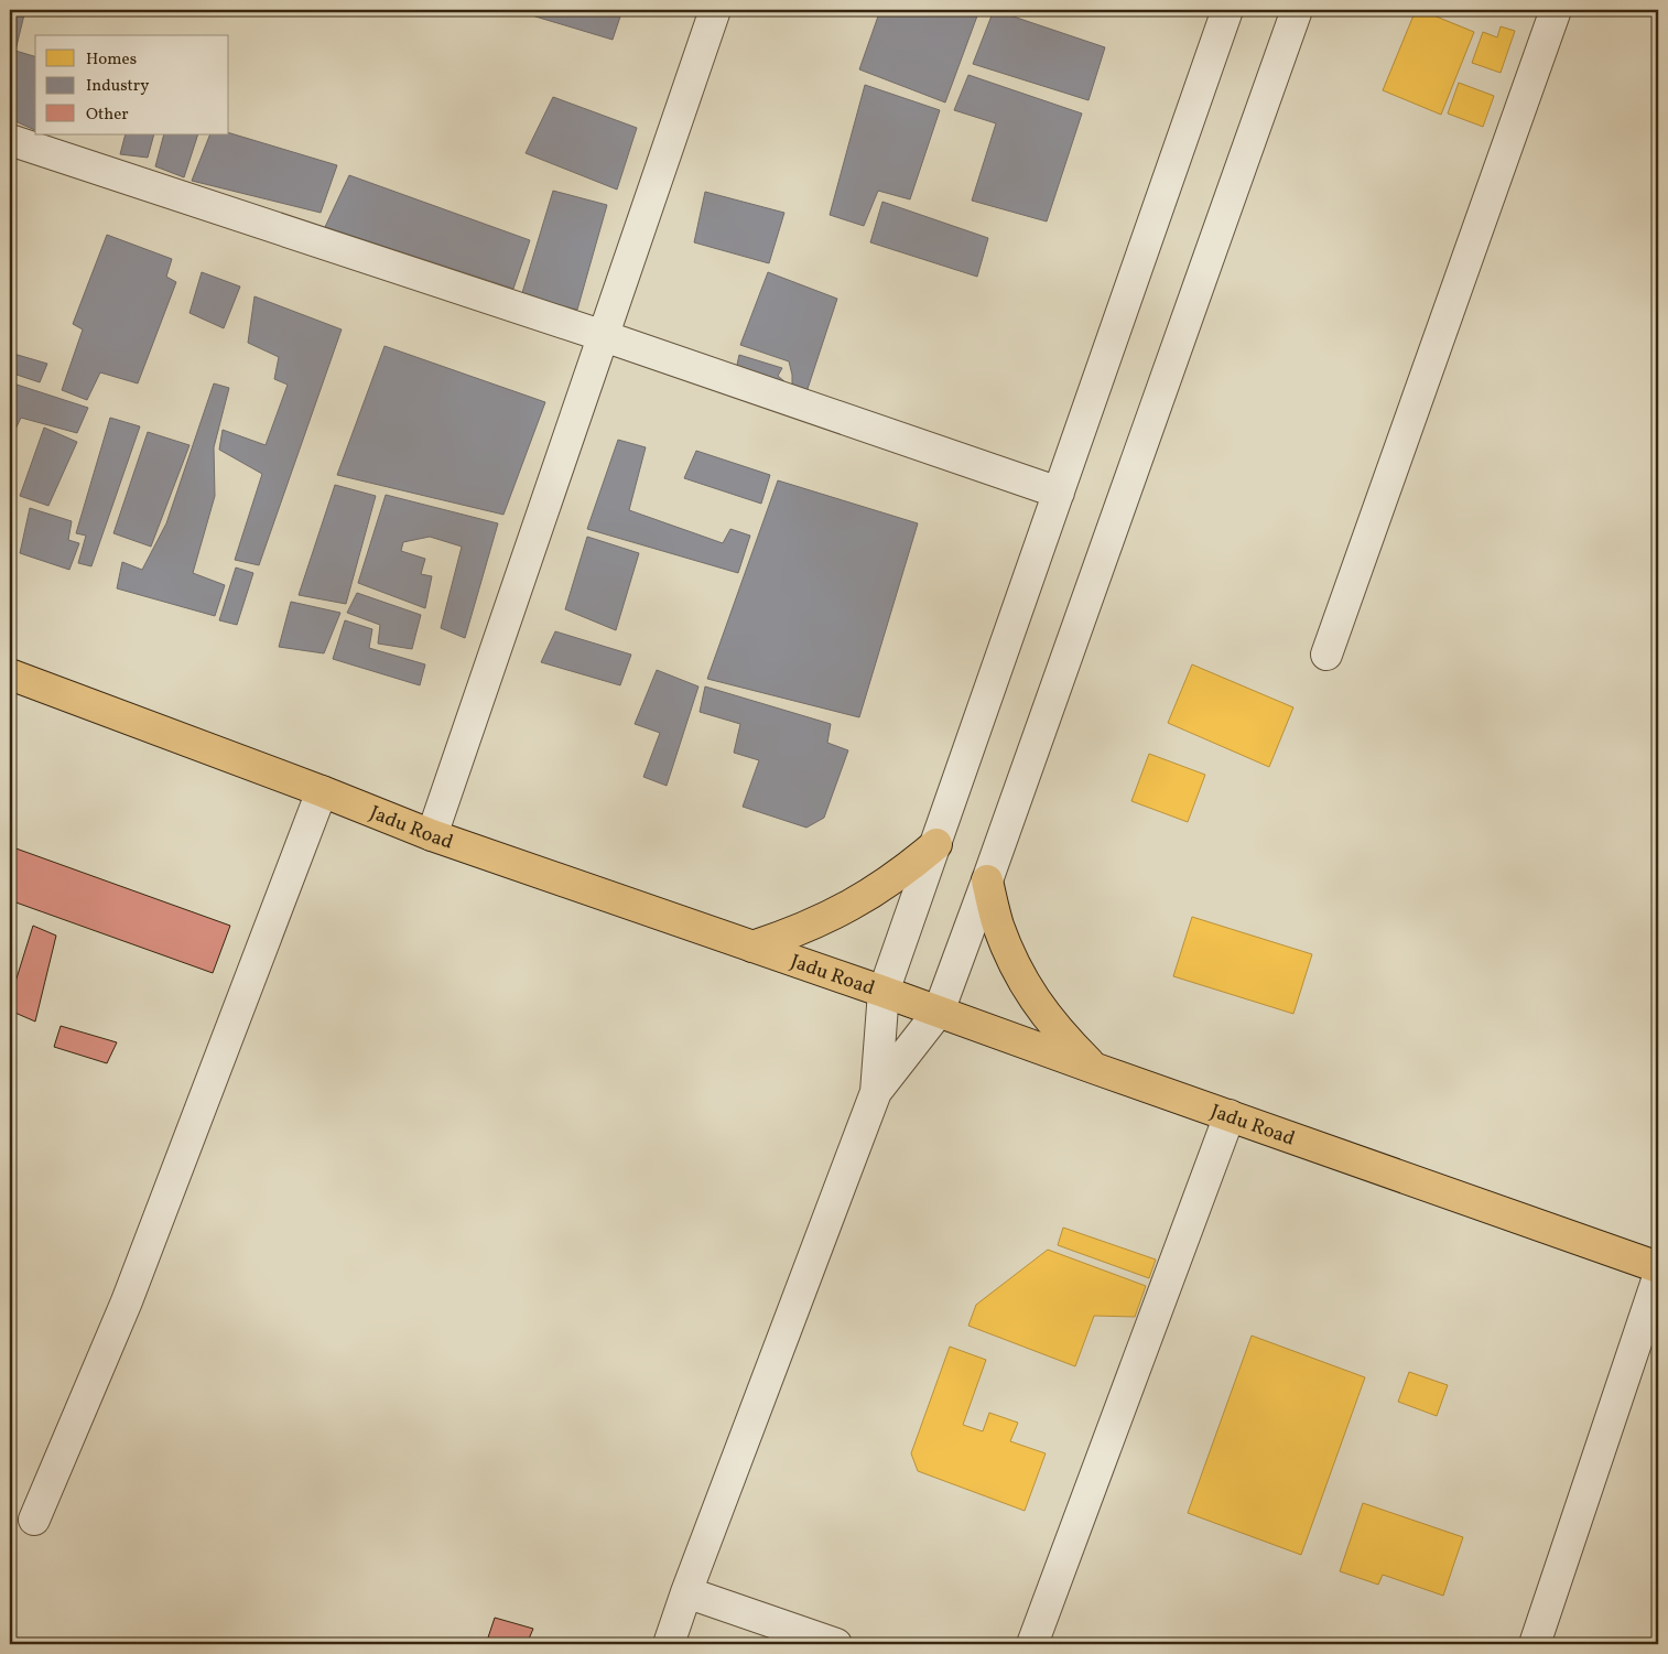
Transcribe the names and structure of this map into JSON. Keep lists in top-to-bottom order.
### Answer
{
  "streets": {
    "highway": ["Jadu Road"]
  },
  "legend": ["Homes", "Industry", "Other"]
}
